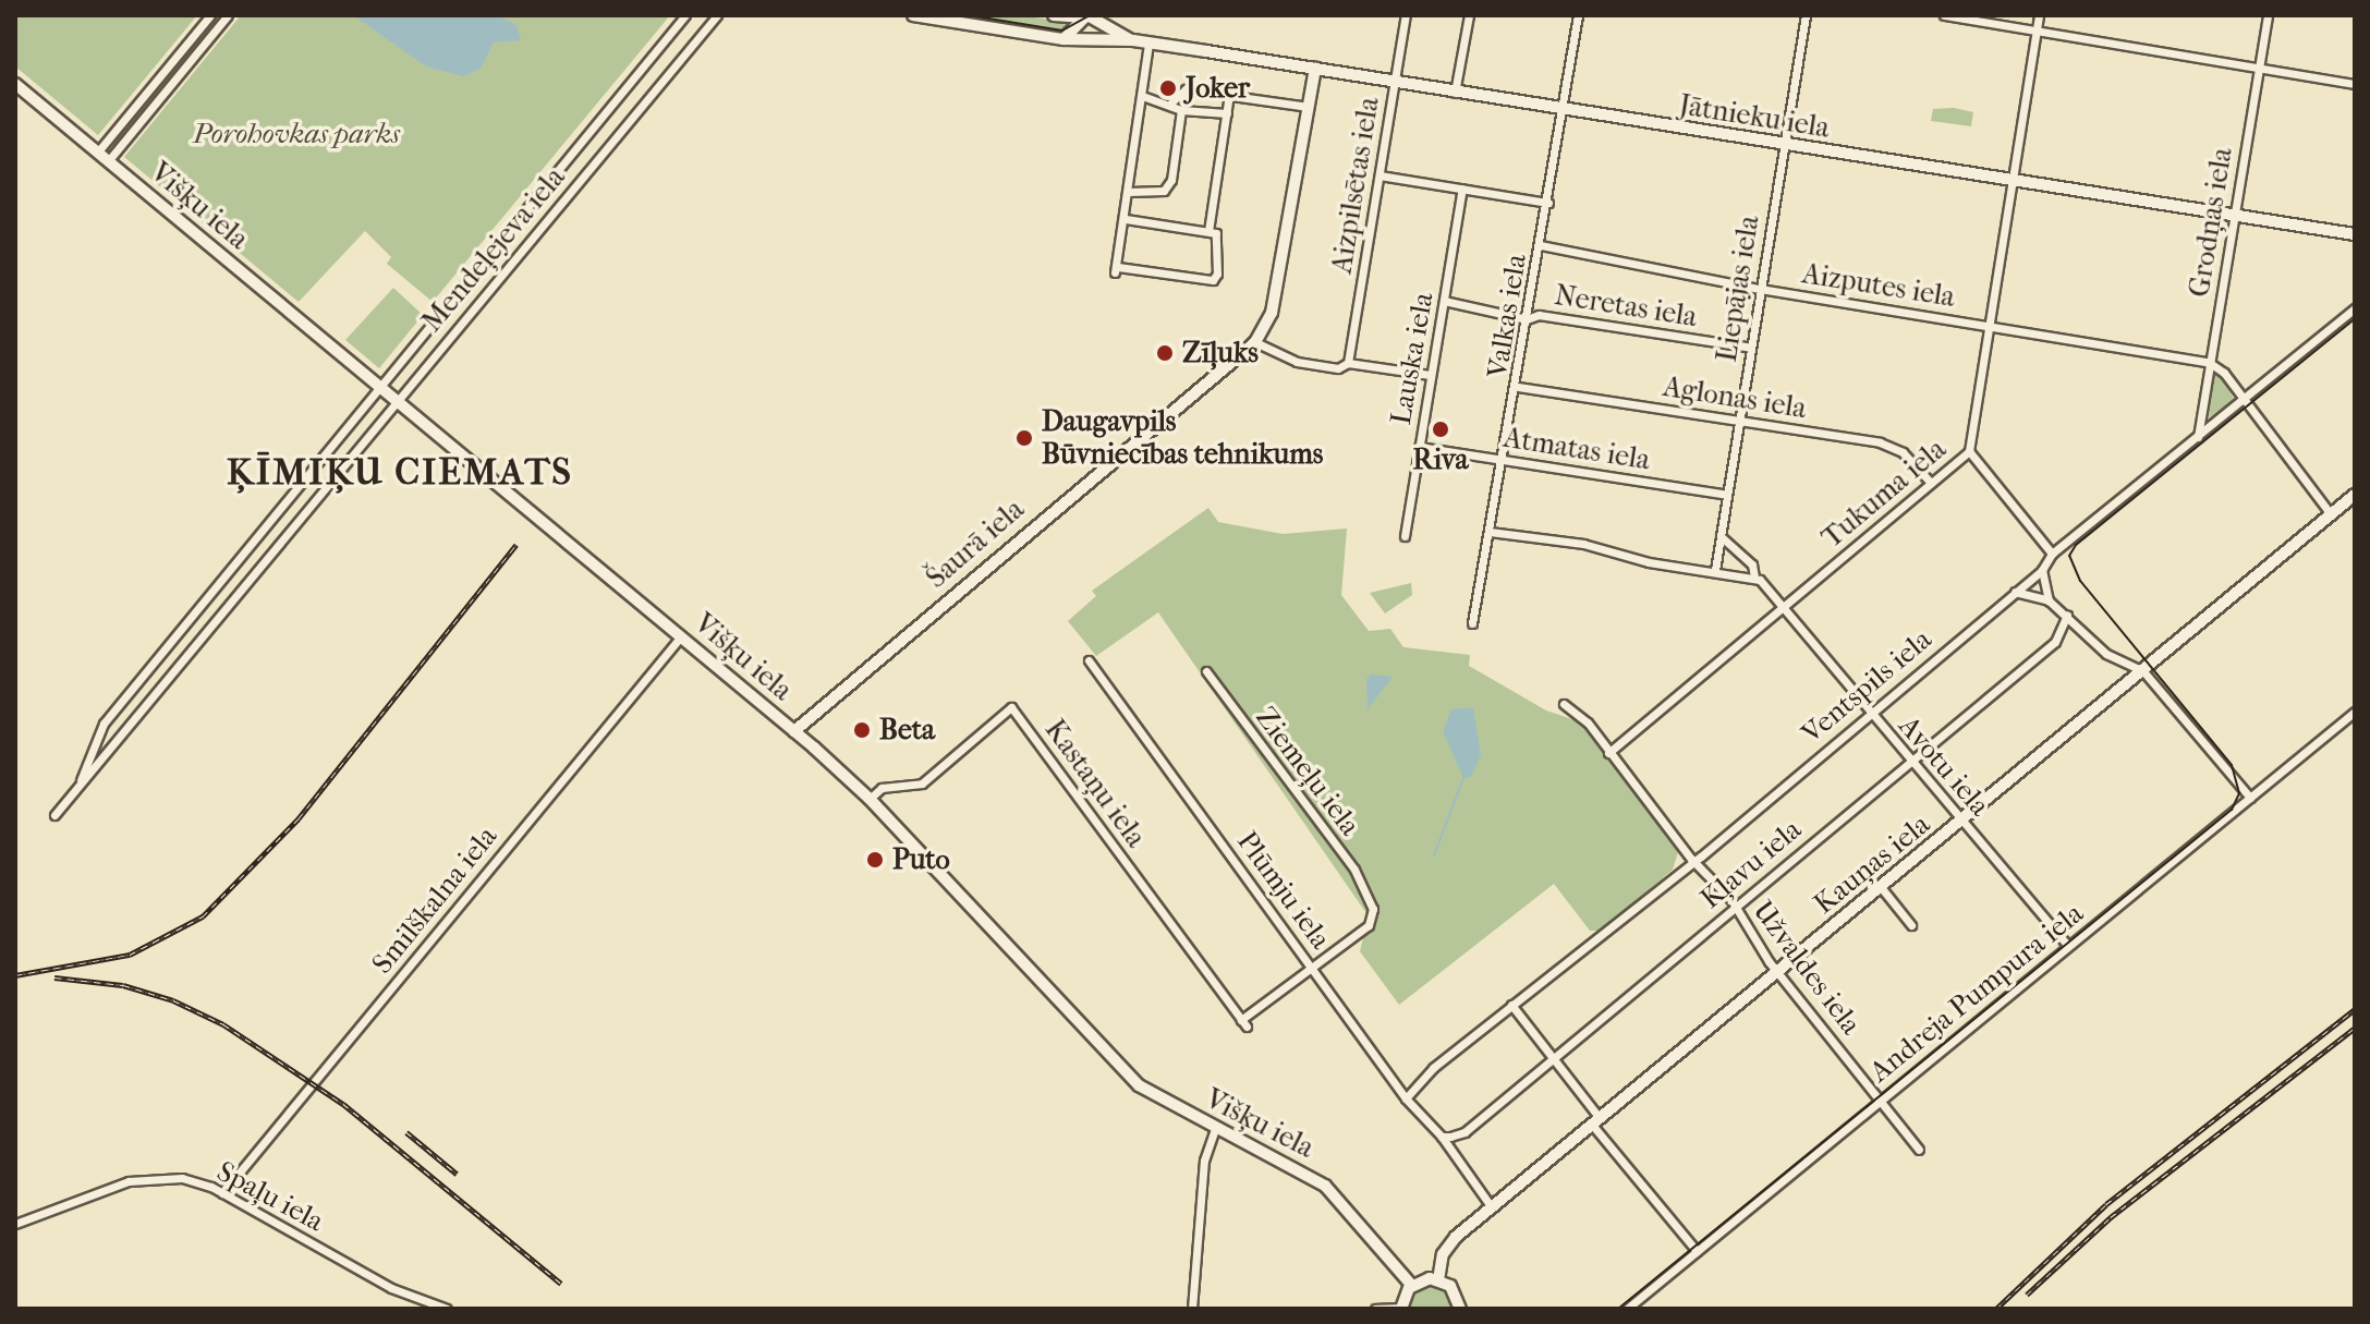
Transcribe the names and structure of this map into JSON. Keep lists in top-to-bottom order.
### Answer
{
  "streets": {
    "street": [
      "Jātnieku iela",
      "Aizpilsētas iela",
      "Višķu iela",
      "Grodņas iela",
      "Mendeļejeva iela",
      "Aizputes iela",
      "Liepājas iela",
      "Neretas iela",
      "Valkas iela",
      "Lauska iela",
      "Aglonas iela",
      "Atmatas iela",
      "Tukuma iela",
      "Šaurā iela",
      "Ventspils iela",
      "Avotu iela",
      "Ziemeļu iela",
      "Kastaņu iela",
      "Kļavu iela",
      "Kauņas iela",
      "Plūmju iela",
      "Smilškalna iela",
      "Užvaldes iela",
      "Andreja Pumpura iela",
      "Spaļu iela"
    ]
  },
  "crossings": [
    ["Jātnieku iela", "Aizpilsētas iela"],
    ["Jātnieku iela", "Grodņas iela"],
    ["Jātnieku iela", "Liepājas iela"],
    ["Jātnieku iela", "Valkas iela"],
    ["Jātnieku iela", "Tukuma iela"],
    ["Jātnieku iela", "Šaurā iela"],
    ["Višķu iela", "Mendeļejeva iela"],
    ["Višķu iela", "Šaurā iela"],
    ["Višķu iela", "Kastaņu iela"],
    ["Višķu iela", "Smilškalna iela"],
    ["Grodņas iela", "Aizputes iela"],
    ["Grodņas iela", "Ventspils iela"],
    ["Aizputes iela", "Liepājas iela"],
    ["Aizputes iela", "Valkas iela"],
    ["Aizputes iela", "Tukuma iela"],
    ["Liepājas iela", "Neretas iela"],
    ["Liepājas iela", "Aglonas iela"],
    ["Liepājas iela", "Atmatas iela"],
    ["Liepājas iela", "Avotu iela"],
    ["Neretas iela", "Valkas iela"],
    ["Neretas iela", "Lauska iela"],
    ["Valkas iela", "Aglonas iela"],
    ["Valkas iela", "Atmatas iela"],
    ["Lauska iela", "Atmatas iela"],
    ["Aglonas iela", "Tukuma iela"],
    ["Tukuma iela", "Avotu iela"],
    ["Tukuma iela", "Užvaldes iela"],
    ["Ventspils iela", "Avotu iela"],
    ["Ventspils iela", "Plūmju iela"],
    ["Ventspils iela", "Užvaldes iela"],
    ["Avotu iela", "Kļavu iela"],
    ["Avotu iela", "Kauņas iela"],
    ["Avotu iela", "Andreja Pumpura iela"],
    ["Ziemeļu iela", "Kastaņu iela"],
    ["Ziemeļu iela", "Plūmju iela"],
    ["Kastaņu iela", "Plūmju iela"],
    ["Kļavu iela", "Plūmju iela"],
    ["Kļavu iela", "Užvaldes iela"],
    ["Kauņas iela", "Plūmju iela"],
    ["Kauņas iela", "Užvaldes iela"],
    ["Smilškalna iela", "Spaļu iela"],
    ["Užvaldes iela", "Andreja Pumpura iela"]
  ],
  "districts": ["ĶĪMIĶU CIEMATS"],
  "parks": ["Porohovkas parks"],
  "places": [
    "Joker",
    "Zīļuks",
    "Riva",
    "Daugavpils Būvniecības tehnikums",
    "Beta",
    "Puto"
  ]
}
